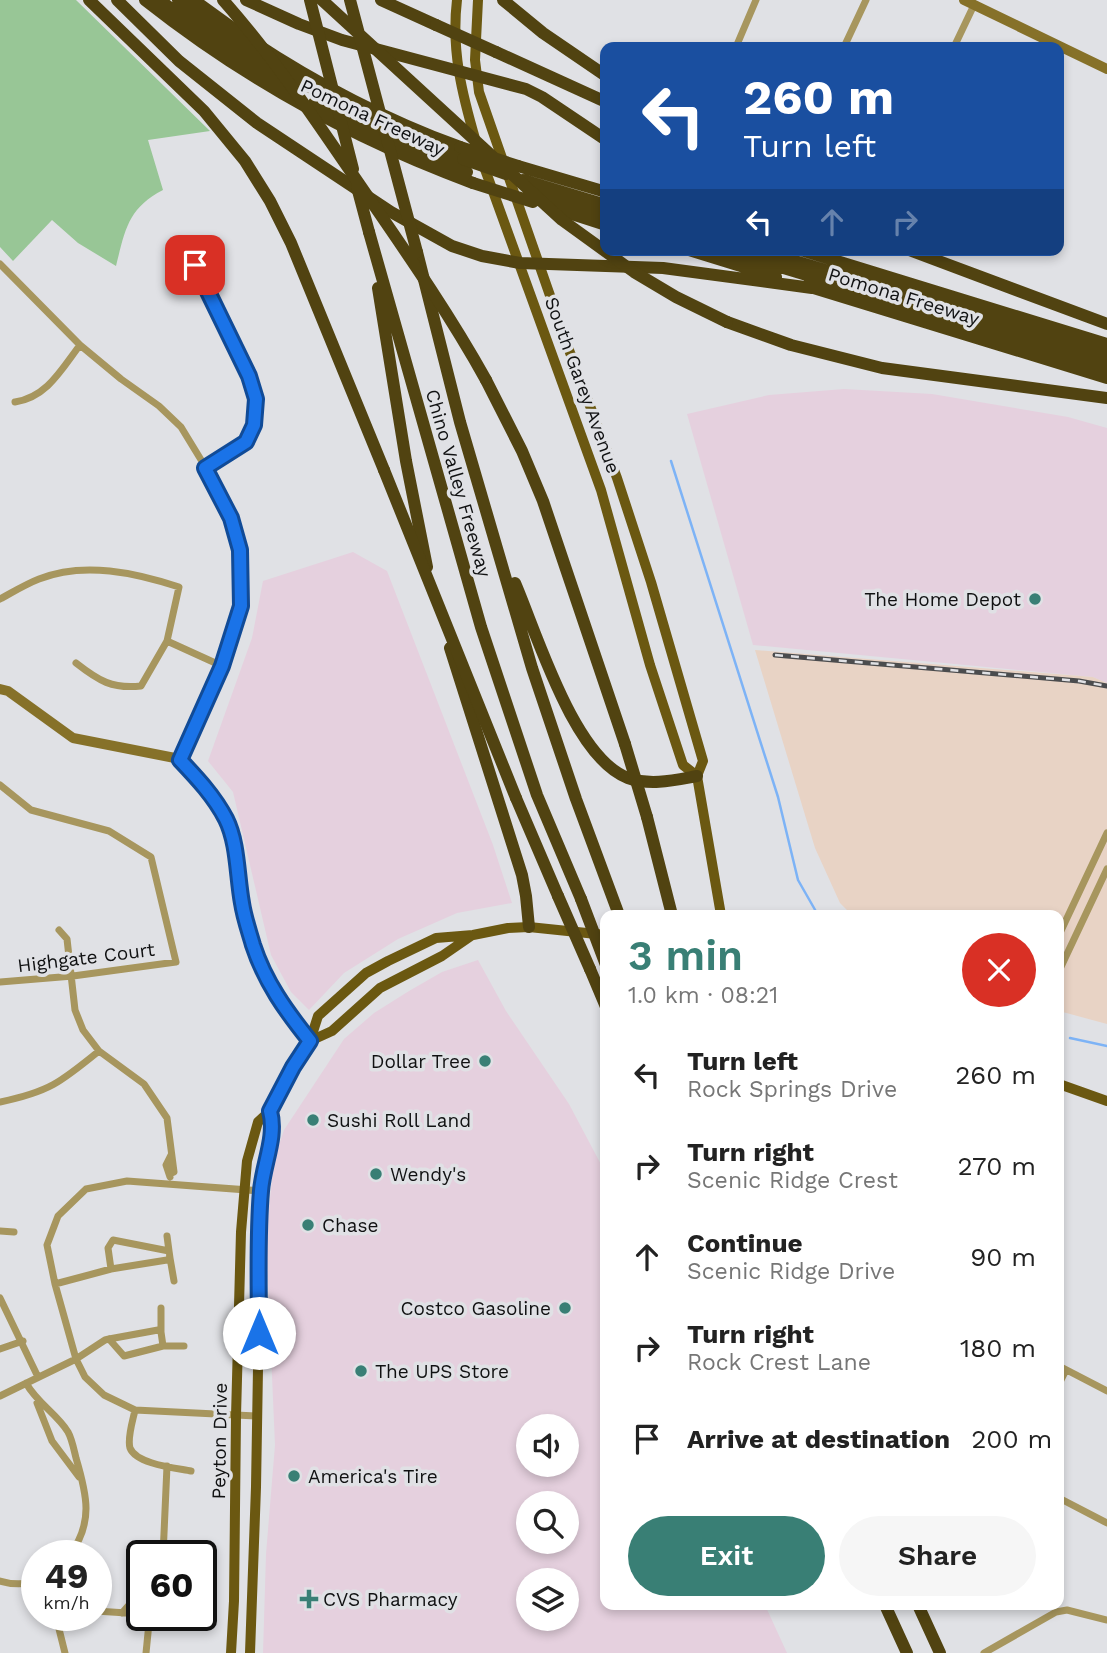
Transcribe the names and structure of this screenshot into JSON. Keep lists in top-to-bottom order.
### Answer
{
  "streets": {
    "highway": ["Pomona Freeway", "Chino Valley Freeway"],
    "main road": ["South Garey Avenue", "Peyton Drive"],
    "street": ["Highgate Court"]
  },
  "places": {
    "other": [
      "The Home Depot",
      "Dollar Tree",
      "Sushi Roll Land",
      "Wendy's",
      "Chase",
      "Costco Gasoline",
      "The UPS Store",
      "America's Tire"
    ],
    "health": ["CVS Pharmacy"]
  },
  "page": {
    "turn": ["260 m", "Turn left"],
    "heading": ["3 min", "1.0 km · 08:21"],
    "list": [
      {
        "name": "Turn left",
        "note": "Rock Springs Drive",
        "value": "260 m"
      },
      {
        "name": "Turn right",
        "note": "Scenic Ridge Crest",
        "value": "270 m"
      },
      {
        "name": "Continue",
        "note": "Scenic Ridge Drive",
        "value": "90 m"
      },
      {
        "name": "Turn right",
        "note": "Rock Crest Lane",
        "value": "180 m"
      },
      {
        "name": "Arrive at destination",
        "value": "200 m"
      }
    ],
    "buttons": ["Exit", "Share"],
    "speed": "49 km/h",
    "limit": "60"
  }
}
